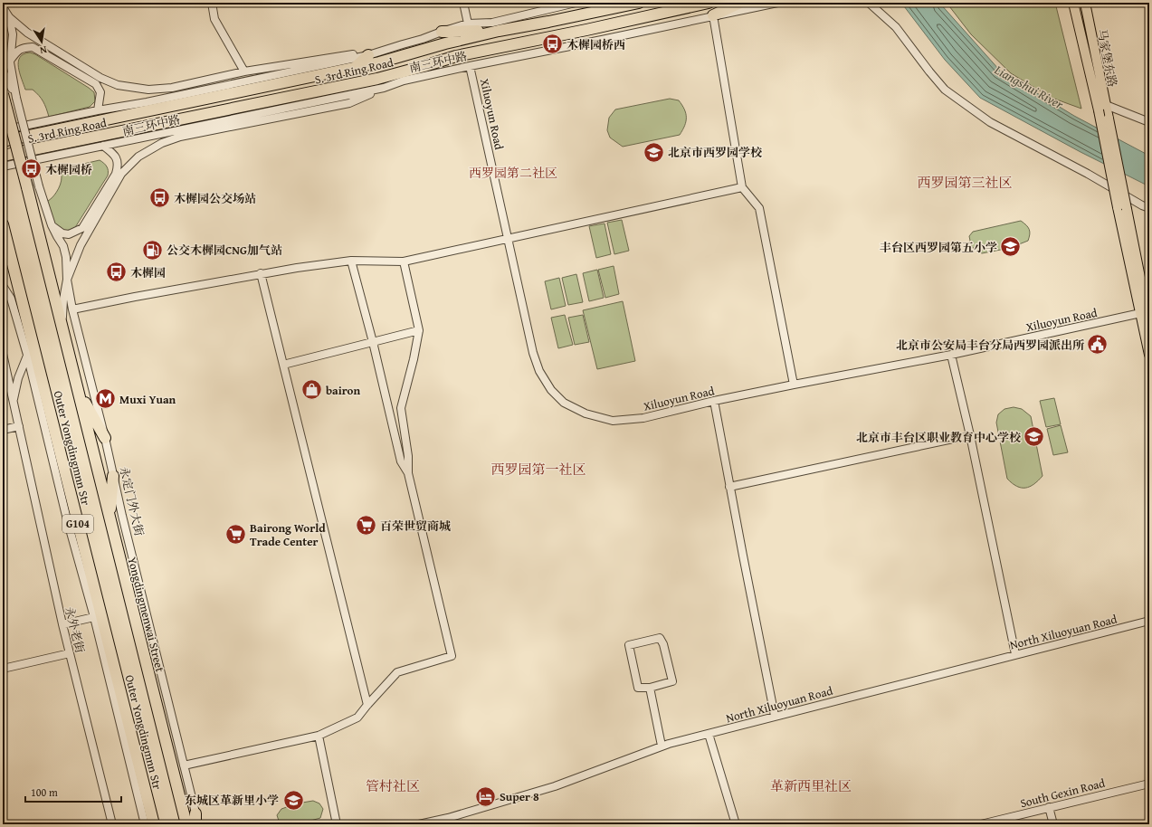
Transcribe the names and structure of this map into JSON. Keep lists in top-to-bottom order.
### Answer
{
  "streets": {
    "highway": [
      "S. 3rd Ring Road",
      "Outer Yongdingmnn Str",
      "G104",
      "Yongdingmenwai Street"
    ],
    "main road": ["马家堡东路"],
    "street": [
      "南三环中路",
      "Xiluoyun Road",
      "永定门外大街",
      "永外老街",
      "North Xiluoyuan Road",
      "South Gexin Road"
    ]
  },
  "crossings": [
    ["马家堡东路", "Xiluoyun Road"],
    ["南三环中路", "S. 3rd Ring Road"],
    ["南三环中路", "Xiluoyun Road"],
    ["G104", "Yongdingmenwai Street"]
  ],
  "districts": [
    "西罗园第二社区",
    "西罗园第三社区",
    "西罗园第一社区",
    "管村社区",
    "革新西里社区"
  ],
  "water": ["Liangshui River"],
  "places": {
    "bus stop": [
      "木樨园桥西",
      "木樨园桥",
      "木樨园公交场站",
      "木樨园"
    ],
    "school or university": [
      "北京市西罗园学校",
      "丰台区西罗园第五小学",
      "北京市丰台区职业教育中心学校",
      "东城区革新里小学"
    ],
    "fuel station": ["公交木樨园CNG加气站"],
    "public building": ["北京市公安局丰台分局西罗园派出所"],
    "shop": ["bairon"],
    "metro station": ["Muxi Yuan"],
    "supermarket": ["百荣世贸商城", "Bairong World Trade Center"],
    "hotel": ["Super 8"]
  },
  "scale_bar": "100 m",
  "north": "bottom"
}
